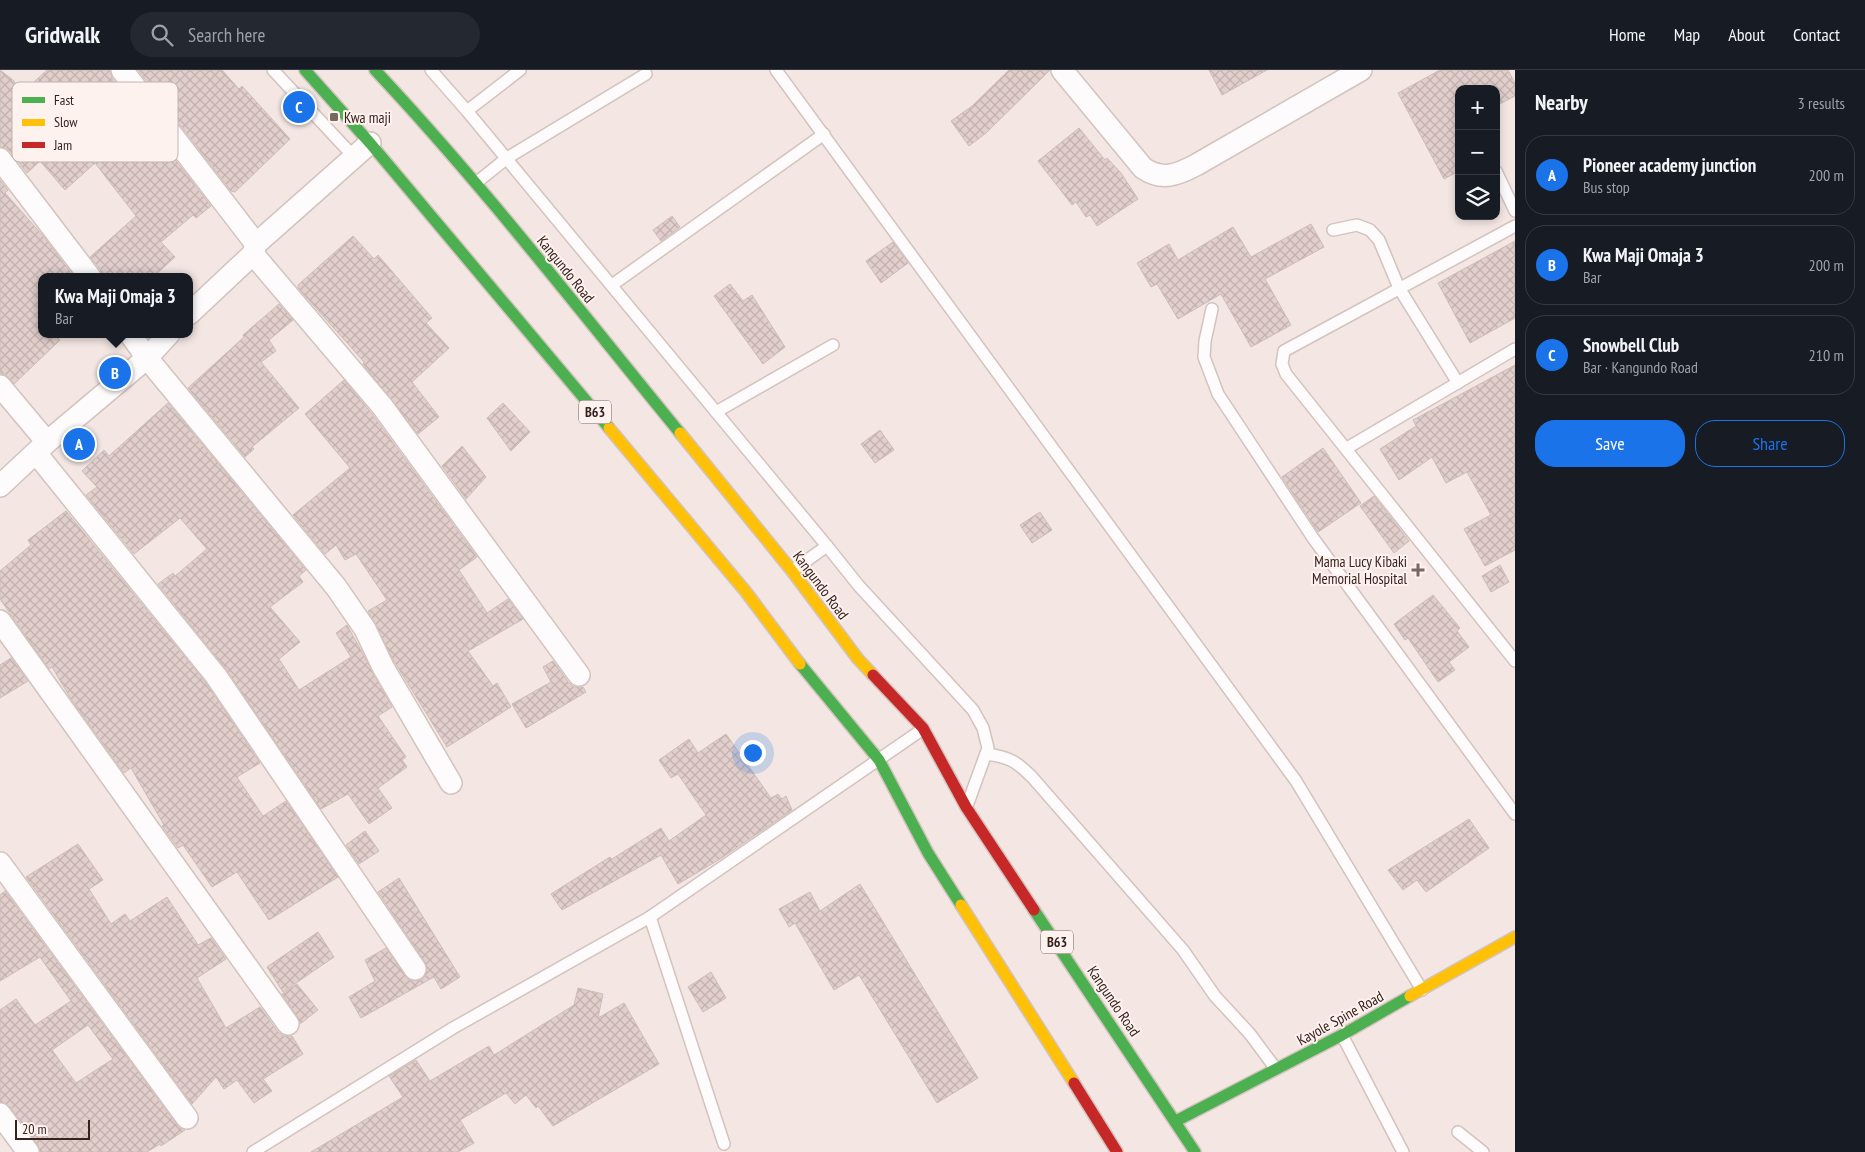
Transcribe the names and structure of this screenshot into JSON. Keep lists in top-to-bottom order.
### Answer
{
  "streets": {
    "main road": ["Kangundo Road", "B63", "Kayole Spine Road"]
  },
  "crossings": [
    ["Kangundo Road", "Kayole Spine Road"]
  ],
  "places": {
    "transit": ["Kwa maji"],
    "health": ["Mama Lucy Kibaki Memorial Hospital"]
  },
  "legend": ["Fast", "Slow", "Jam"],
  "scale_bar": "20 m",
  "page": {
    "header": "Gridwalk",
    "search": "Search here",
    "nav": [
      "Home",
      "Map",
      "About",
      "Contact"
    ],
    "heading": ["Nearby", "3 results"],
    "map_buttons": ["+", "−"],
    "pins": ["C", "B", "A"],
    "list": [
      {
        "mark": "A",
        "name": "Pioneer academy junction",
        "note": "Bus stop",
        "value": "200 m"
      },
      {
        "mark": "B",
        "name": "Kwa Maji Omaja 3",
        "note": "Bar",
        "value": "200 m"
      },
      {
        "mark": "C",
        "name": "Snowbell Club",
        "note": "Bar · Kangundo Road",
        "value": "210 m"
      }
    ],
    "popup": ["Kwa Maji Omaja 3", "Bar"],
    "buttons": ["Save", "Share"],
    "scale": "20 m"
  }
}
